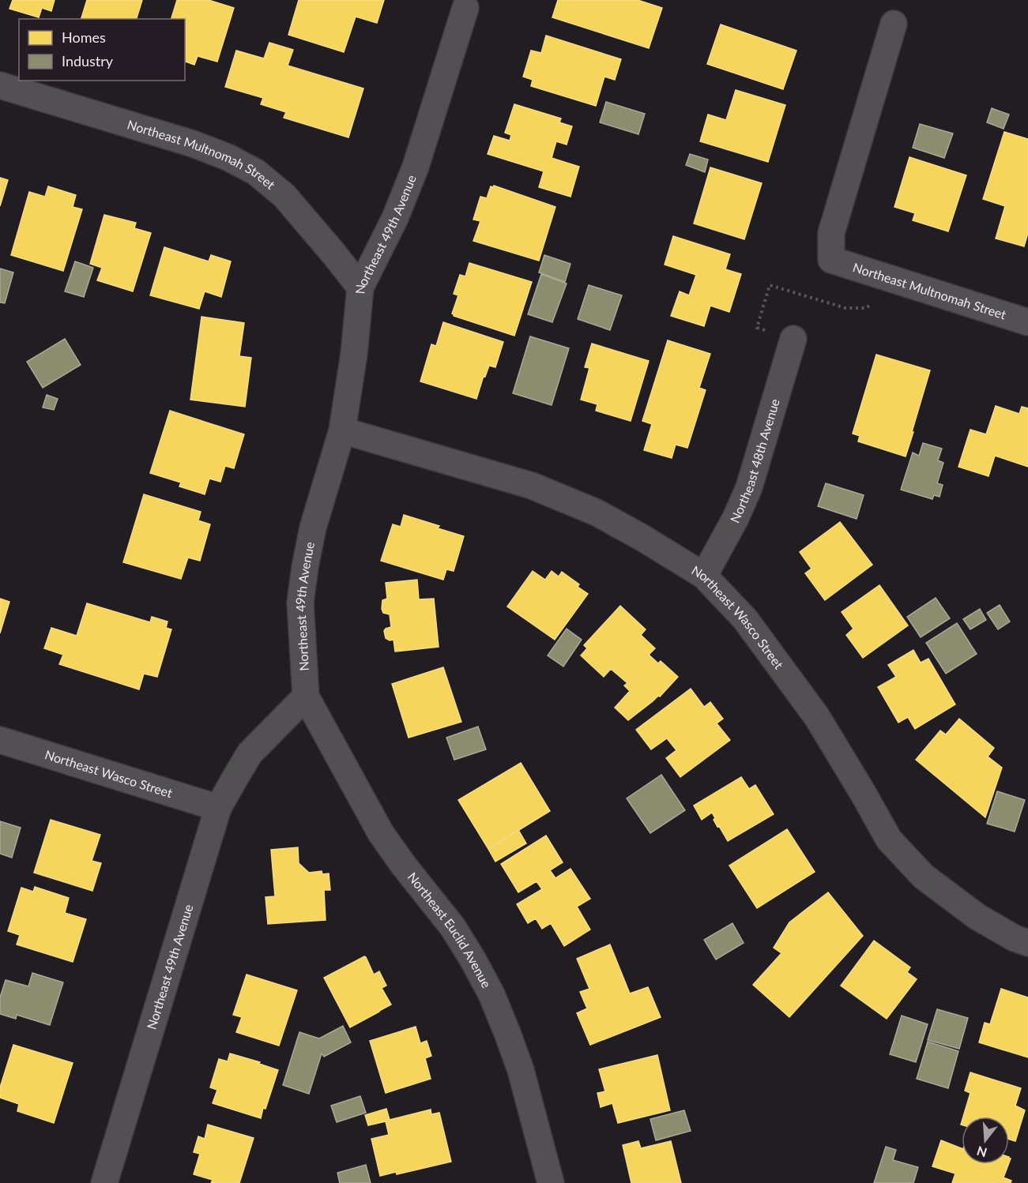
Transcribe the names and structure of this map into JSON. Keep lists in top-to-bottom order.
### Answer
{
  "streets": {
    "street": [
      "Northeast Multnomah Street",
      "Northeast 49th Avenue",
      "Northeast 48th Avenue",
      "Northeast Wasco Street",
      "Northeast Euclid Avenue"
    ]
  },
  "crossings": [
    ["Northeast Multnomah Street", "Northeast 49th Avenue"],
    ["Northeast 49th Avenue", "Northeast Wasco Street"],
    ["Northeast 49th Avenue", "Northeast Euclid Avenue"],
    ["Northeast 48th Avenue", "Northeast Wasco Street"]
  ],
  "legend": ["Homes", "Industry"],
  "north": "bottom"
}
